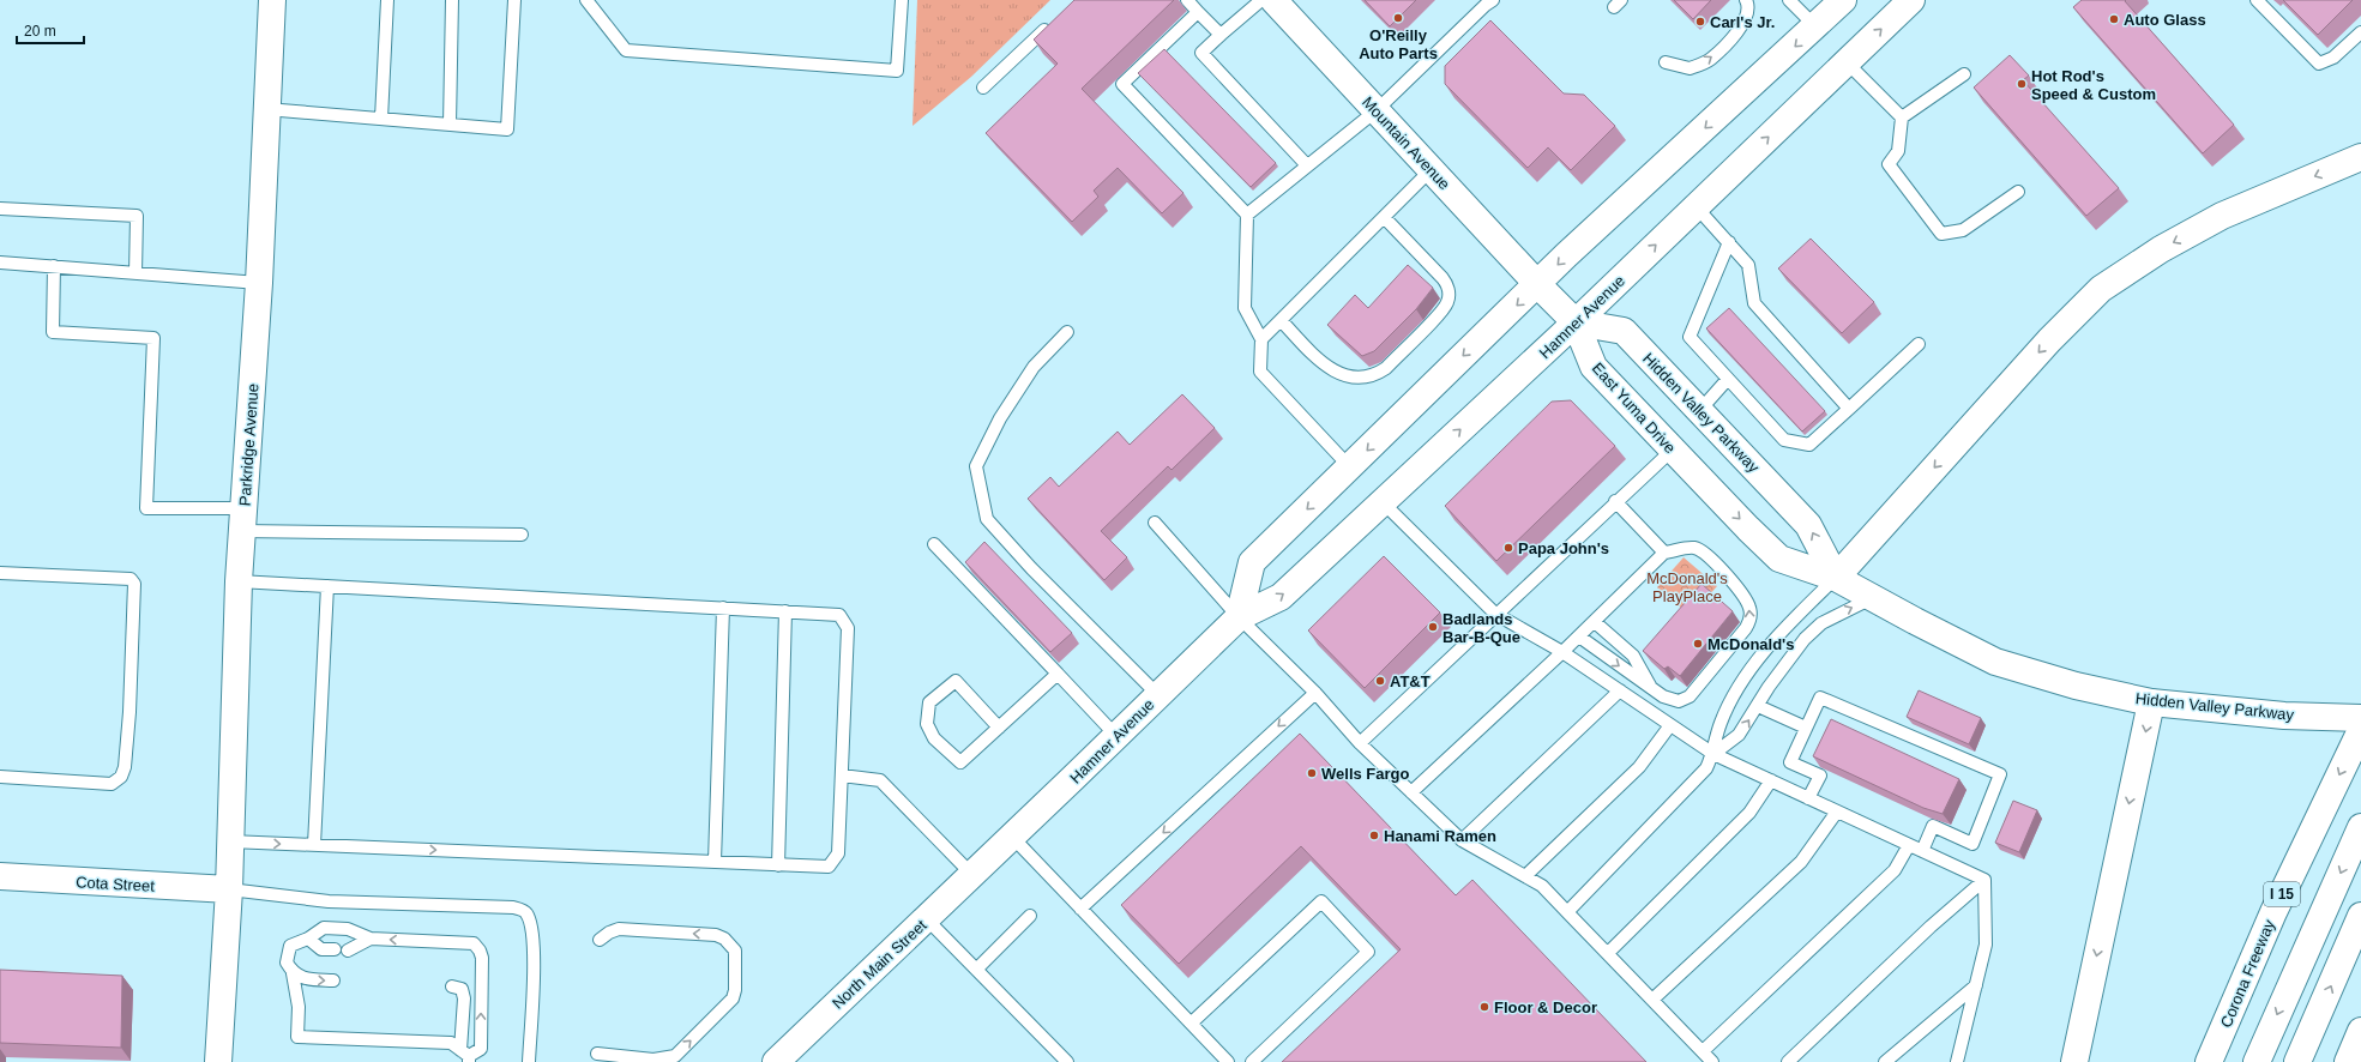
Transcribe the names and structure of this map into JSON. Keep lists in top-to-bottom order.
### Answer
{
  "streets": {
    "main road": [
      "Mountain Avenue",
      "Hamner Avenue",
      "East Yuma Drive",
      "Hidden Valley Parkway",
      "Parkridge Avenue",
      "Cota Street",
      "I 15",
      "North Main Street",
      "Corona Freeway"
    ]
  },
  "crossings": [
    ["Hamner Avenue", "East Yuma Drive"],
    ["Hamner Avenue", "Hidden Valley Parkway"],
    ["Hamner Avenue", "North Main Street"],
    ["East Yuma Drive", "Hidden Valley Parkway"],
    ["Parkridge Avenue", "Cota Street"]
  ],
  "parks": ["McDonald's PlayPlace"],
  "places": [
    "O'Reilly Auto Parts",
    "Auto Glass",
    "Carl's Jr.",
    "Hot Rod's Speed & Custom",
    "Papa John's",
    "Badlands Bar-B-Que",
    "McDonald's",
    "AT&T",
    "Wells Fargo",
    "Hanami Ramen",
    "Floor & Decor"
  ],
  "scale_bar": "20 m"
}
